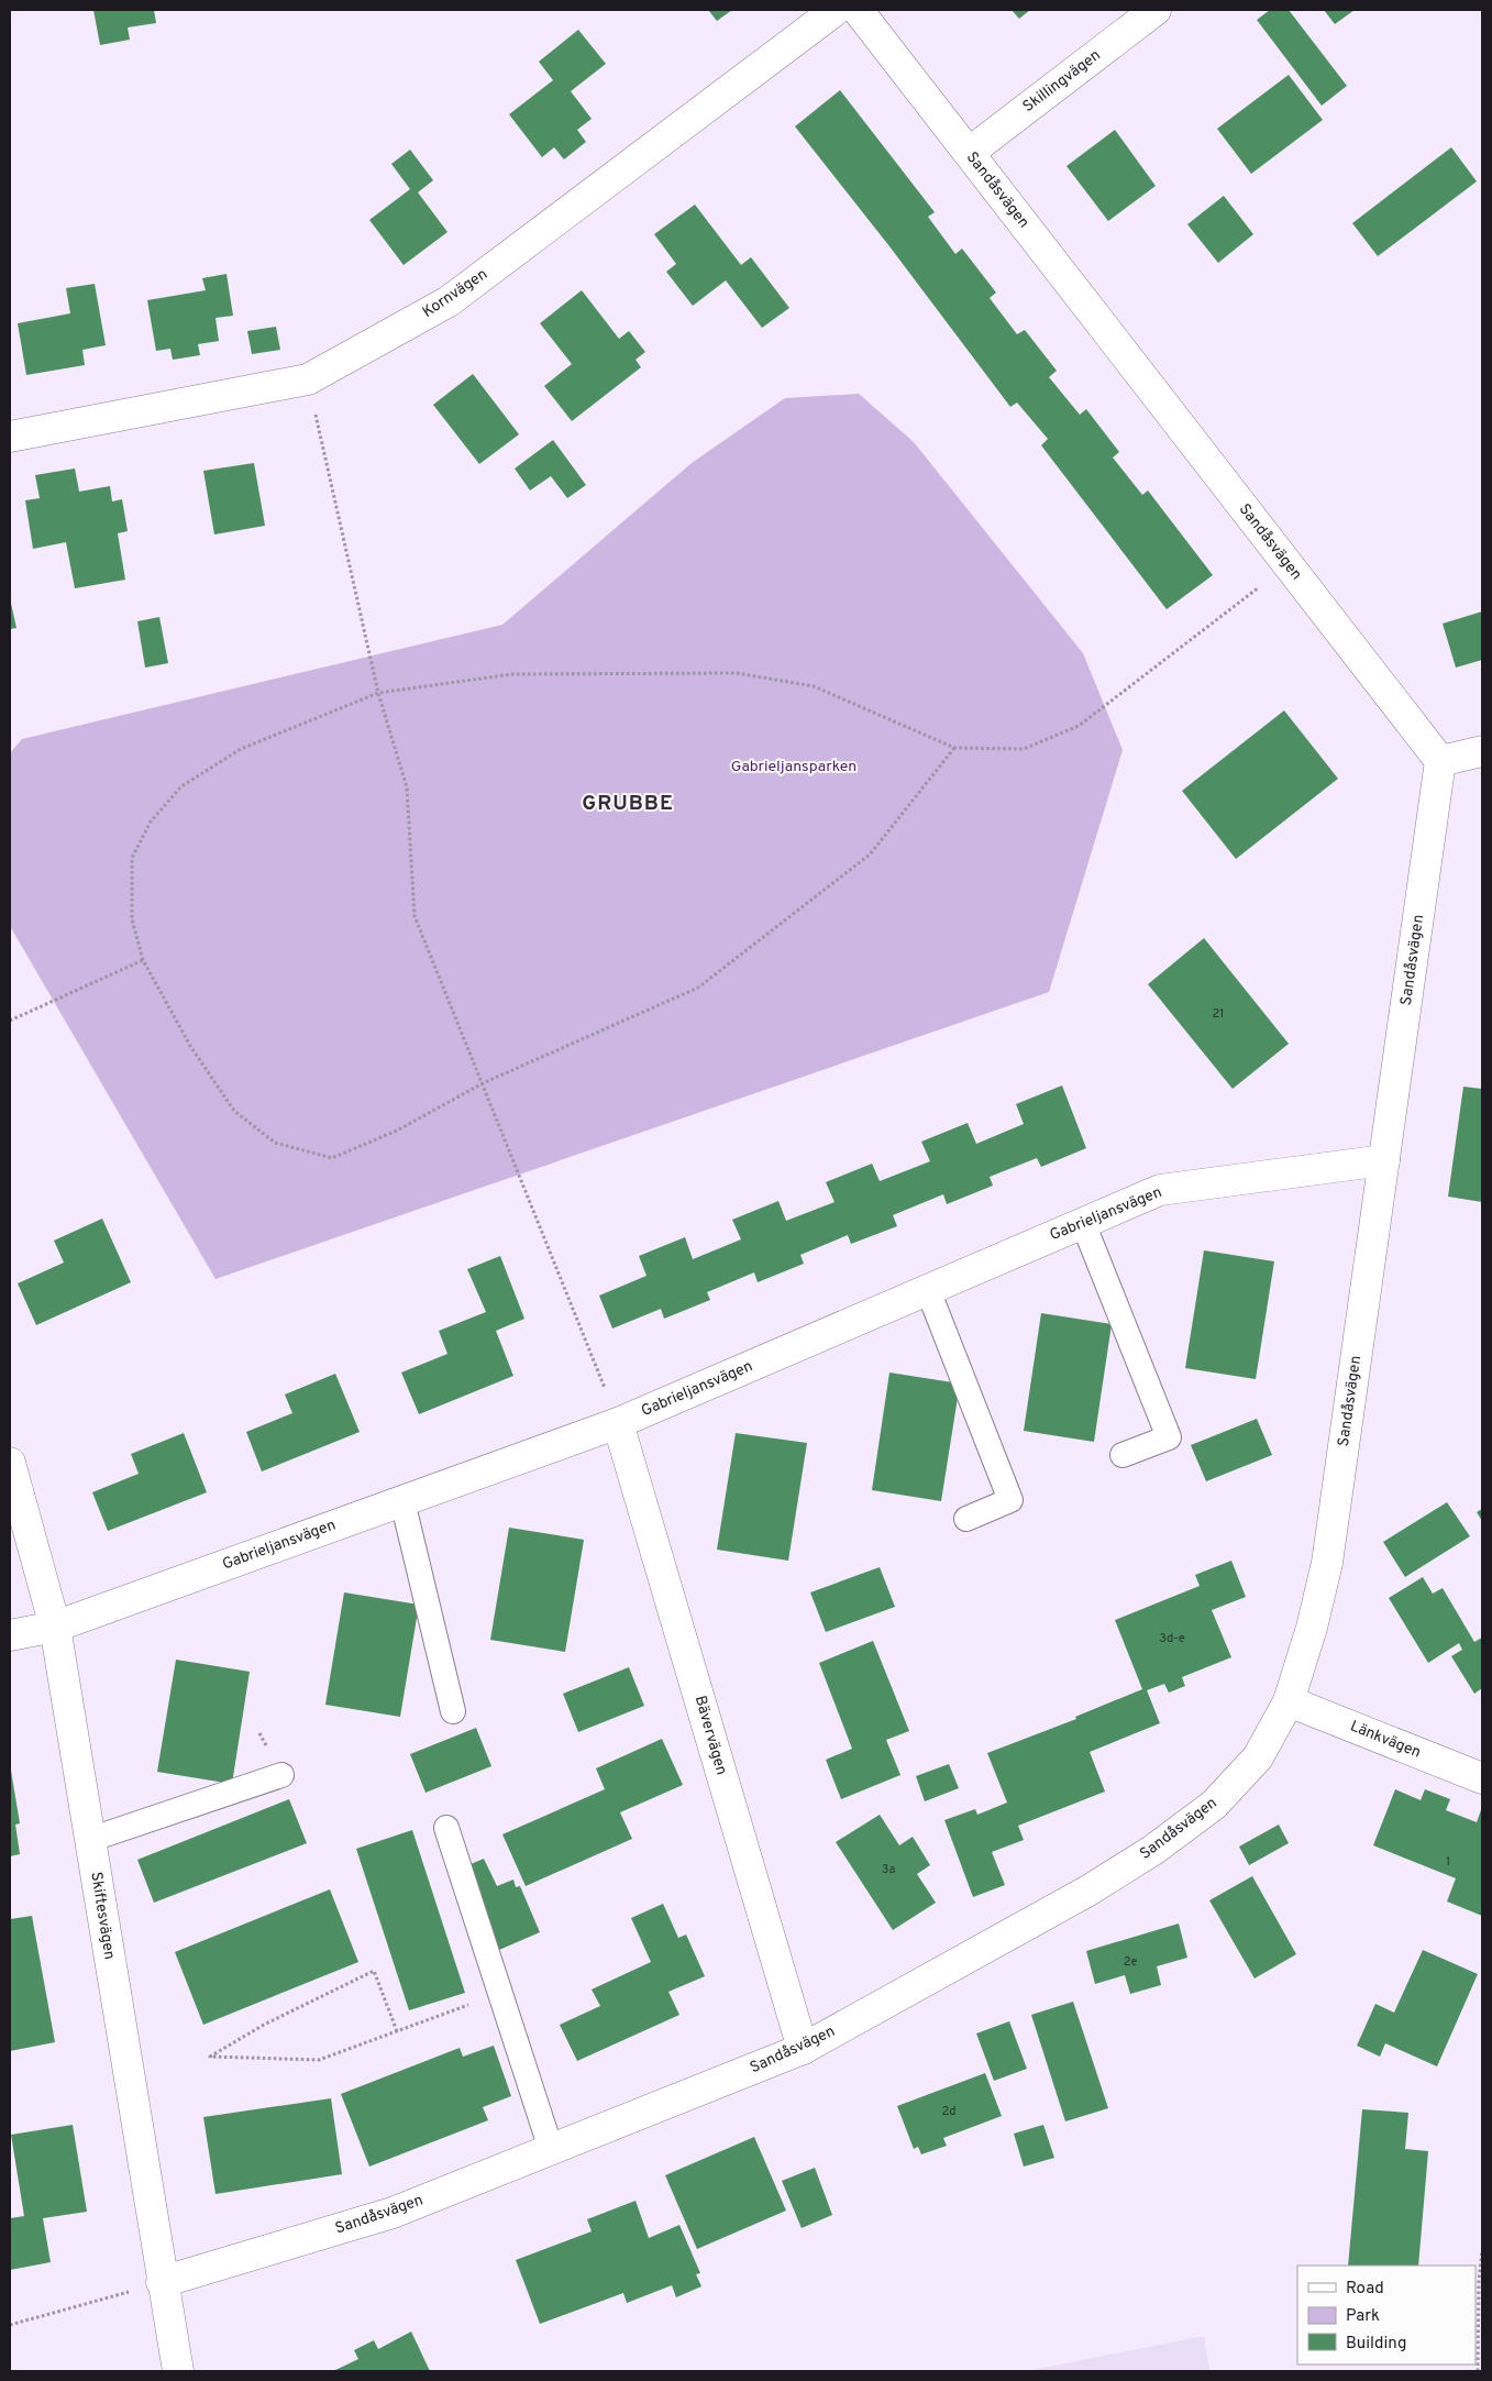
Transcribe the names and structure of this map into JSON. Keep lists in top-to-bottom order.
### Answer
{
  "streets": {
    "street": [
      "Skillingvägen",
      "Sandåsvägen",
      "Kornvägen",
      "Gabrieljansvägen",
      "Bävervägen",
      "Länkvägen",
      "Skiftesvägen"
    ]
  },
  "crossings": [
    ["Skillingvägen", "Sandåsvägen"],
    ["Sandåsvägen", "Gabrieljansvägen"],
    ["Sandåsvägen", "Bävervägen"],
    ["Sandåsvägen", "Länkvägen"],
    ["Sandåsvägen", "Skiftesvägen"],
    ["Gabrieljansvägen", "Bävervägen"],
    ["Gabrieljansvägen", "Skiftesvägen"]
  ],
  "districts": ["GRUBBE"],
  "parks": ["Gabrieljansparken"],
  "house_numbers": [
    "21",
    "3d-e",
    "1",
    "3a",
    "2e",
    "2d"
  ],
  "legend": ["Road", "Park", "Building"]
}
